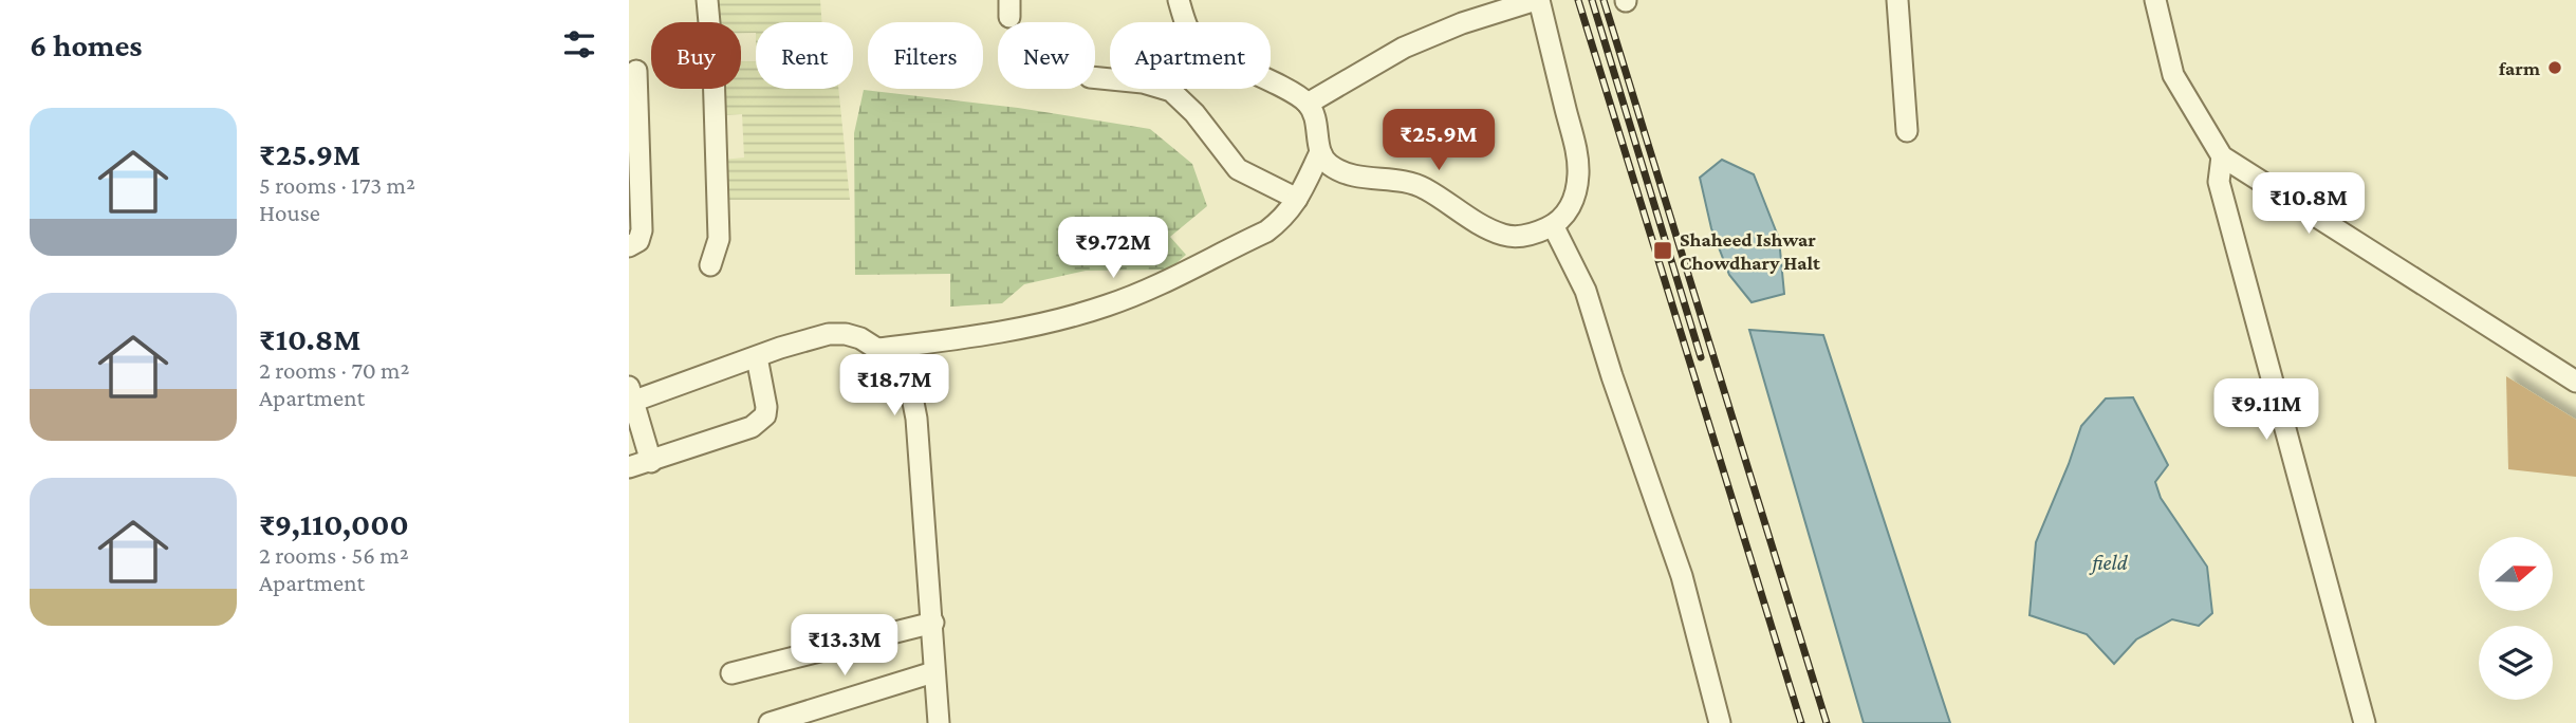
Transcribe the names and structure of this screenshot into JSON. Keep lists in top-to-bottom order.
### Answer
{
  "water": ["field"],
  "places": {
    "other": ["farm"],
    "transit": ["Shaheed Ishwar Chowdhary Halt"]
  },
  "north": "right",
  "page": {
    "heading": "6 homes",
    "chip": [
      "Buy",
      "Rent",
      "Filters",
      "New",
      "Apartment"
    ],
    "list": [
      {
        "name": "₹25.9M",
        "note": "5 rooms · 173 m² · House"
      },
      {
        "name": "₹10.8M",
        "note": "2 rooms · 70 m² · Apartment"
      },
      {
        "name": "₹9,110,000",
        "note": "2 rooms · 56 m² · Apartment"
      }
    ],
    "price": [
      "₹25.9M",
      "₹10.8M",
      "₹9.72M",
      "₹18.7M",
      "₹9.11M",
      "₹13.3M"
    ]
  }
}
